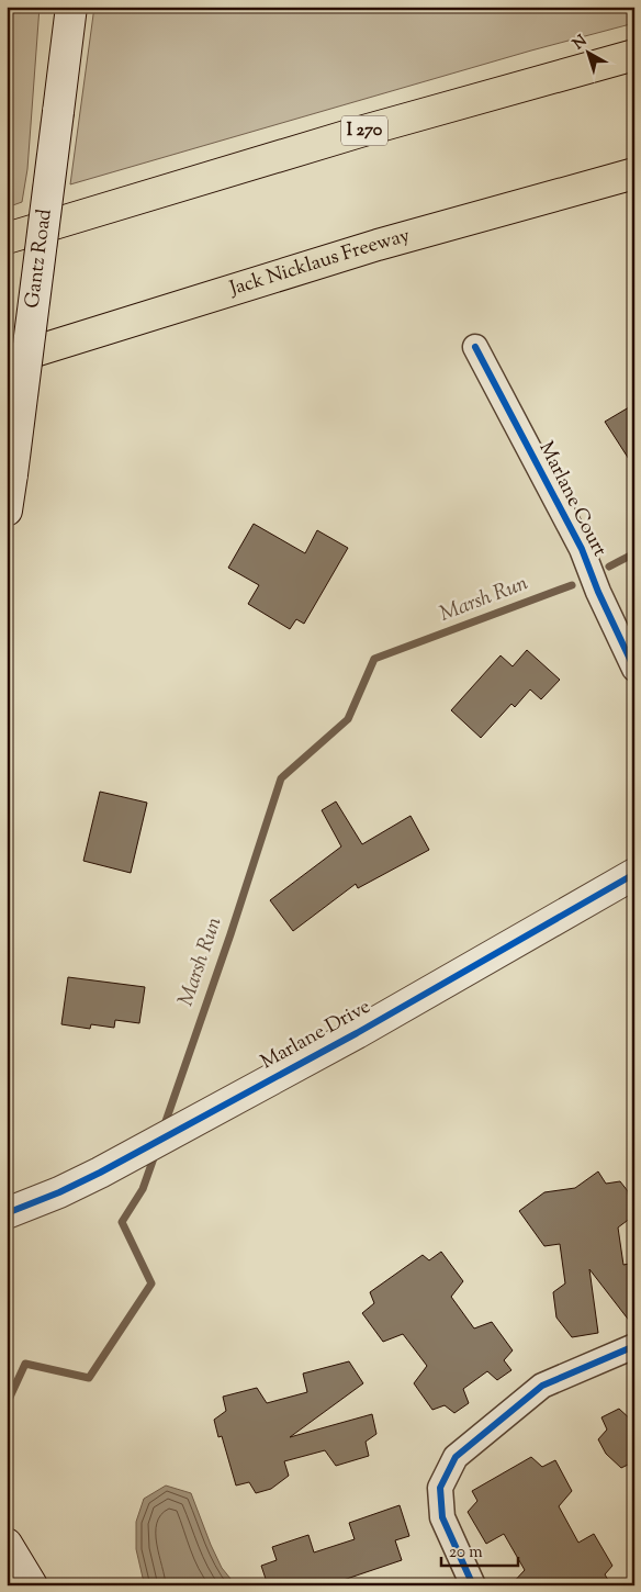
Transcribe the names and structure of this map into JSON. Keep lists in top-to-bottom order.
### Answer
{
  "streets": {
    "highway": ["I 270", "Jack Nicklaus Freeway"],
    "street": ["Gantz Road", "Marlane Court", "Marlane Drive"]
  },
  "water": ["Marsh Run"],
  "scale_bar": "20 m",
  "north": "top left"
}
